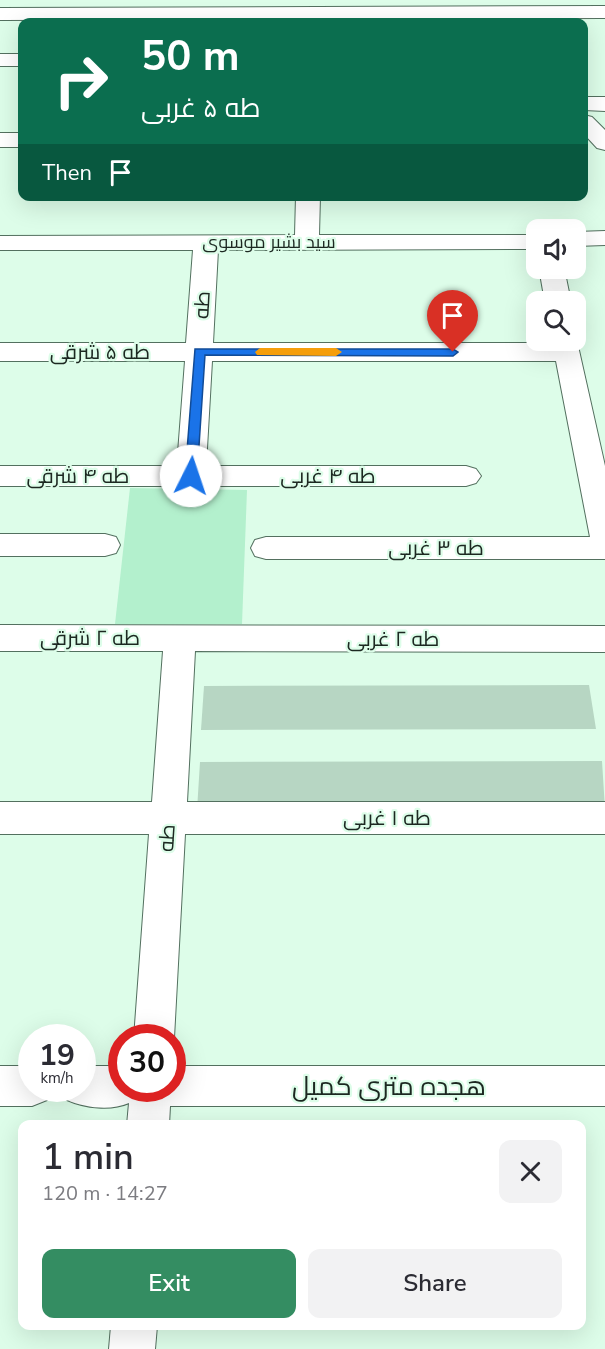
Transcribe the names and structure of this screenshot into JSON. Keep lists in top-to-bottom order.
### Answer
{
  "streets": {
    "street": [
      "سید بشیر موسوی",
      "طه",
      "طه ۵ شرقی",
      "طه ۴ شرقی",
      "طه ۴ غربی",
      "طه ۳ غربی",
      "طه ۲ شرقی",
      "طه ۲ غربی",
      "طه ۱ غربی",
      "هجده متری کمیل"
    ]
  },
  "crossings": [
    ["سید بشیر موسوی", "طه"],
    ["طه", "طه ۵ شرقی"],
    ["طه", "طه ۴ شرقی"],
    ["طه", "طه ۴ غربی"],
    ["طه", "طه ۲ شرقی"],
    ["طه", "طه ۲ غربی"],
    ["طه", "طه ۱ غربی"],
    ["طه ۴ شرقی", "طه ۴ غربی"],
    ["طه ۲ شرقی", "طه ۲ غربی"]
  ],
  "page": {
    "turn": ["50 m", "طه ۵ غربی"],
    "then": "Then",
    "speed": "19 km/h",
    "limit": "30",
    "heading": ["1 min", "120 m · 14:27"],
    "buttons": ["Exit", "Share"]
  }
}
